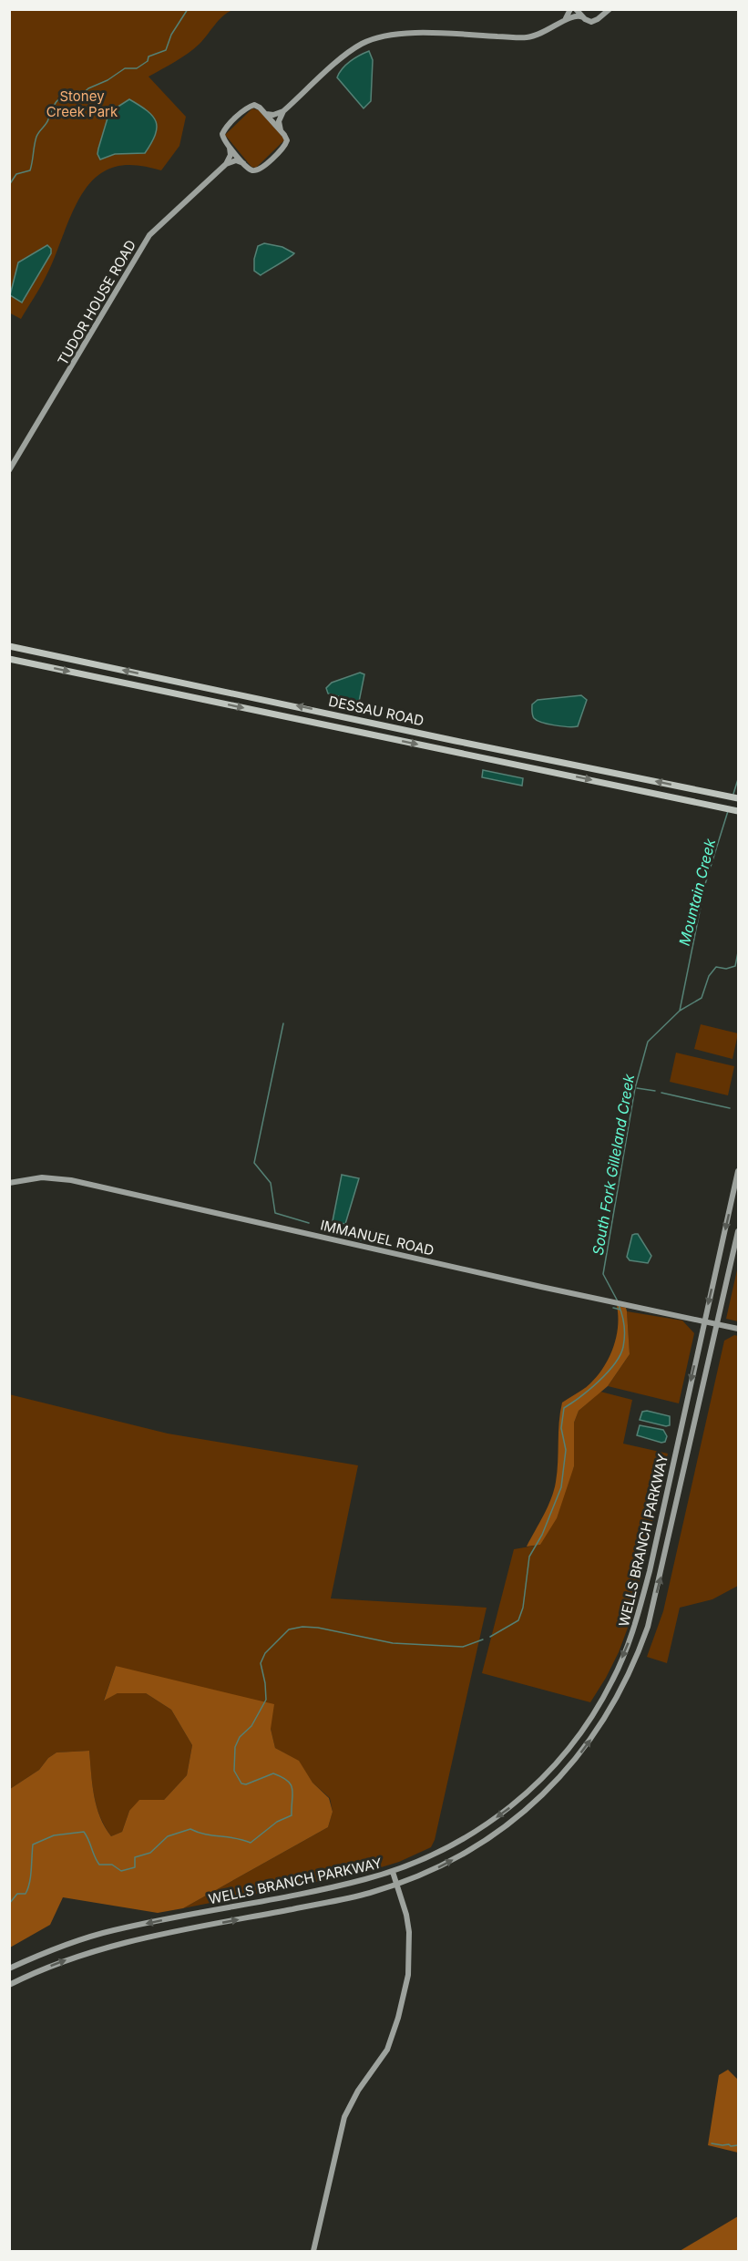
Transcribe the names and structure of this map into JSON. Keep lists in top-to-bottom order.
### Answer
{
  "streets": {
    "main road": ["DESSAU ROAD"],
    "street": ["TUDOR HOUSE ROAD", "IMMANUEL ROAD", "WELLS BRANCH PARKWAY"]
  },
  "crossings": [
    ["IMMANUEL ROAD", "WELLS BRANCH PARKWAY"]
  ],
  "water": ["Mountain Creek", "South Fork Gilleland Creek"],
  "parks": ["Stoney Creek Park"]
}
